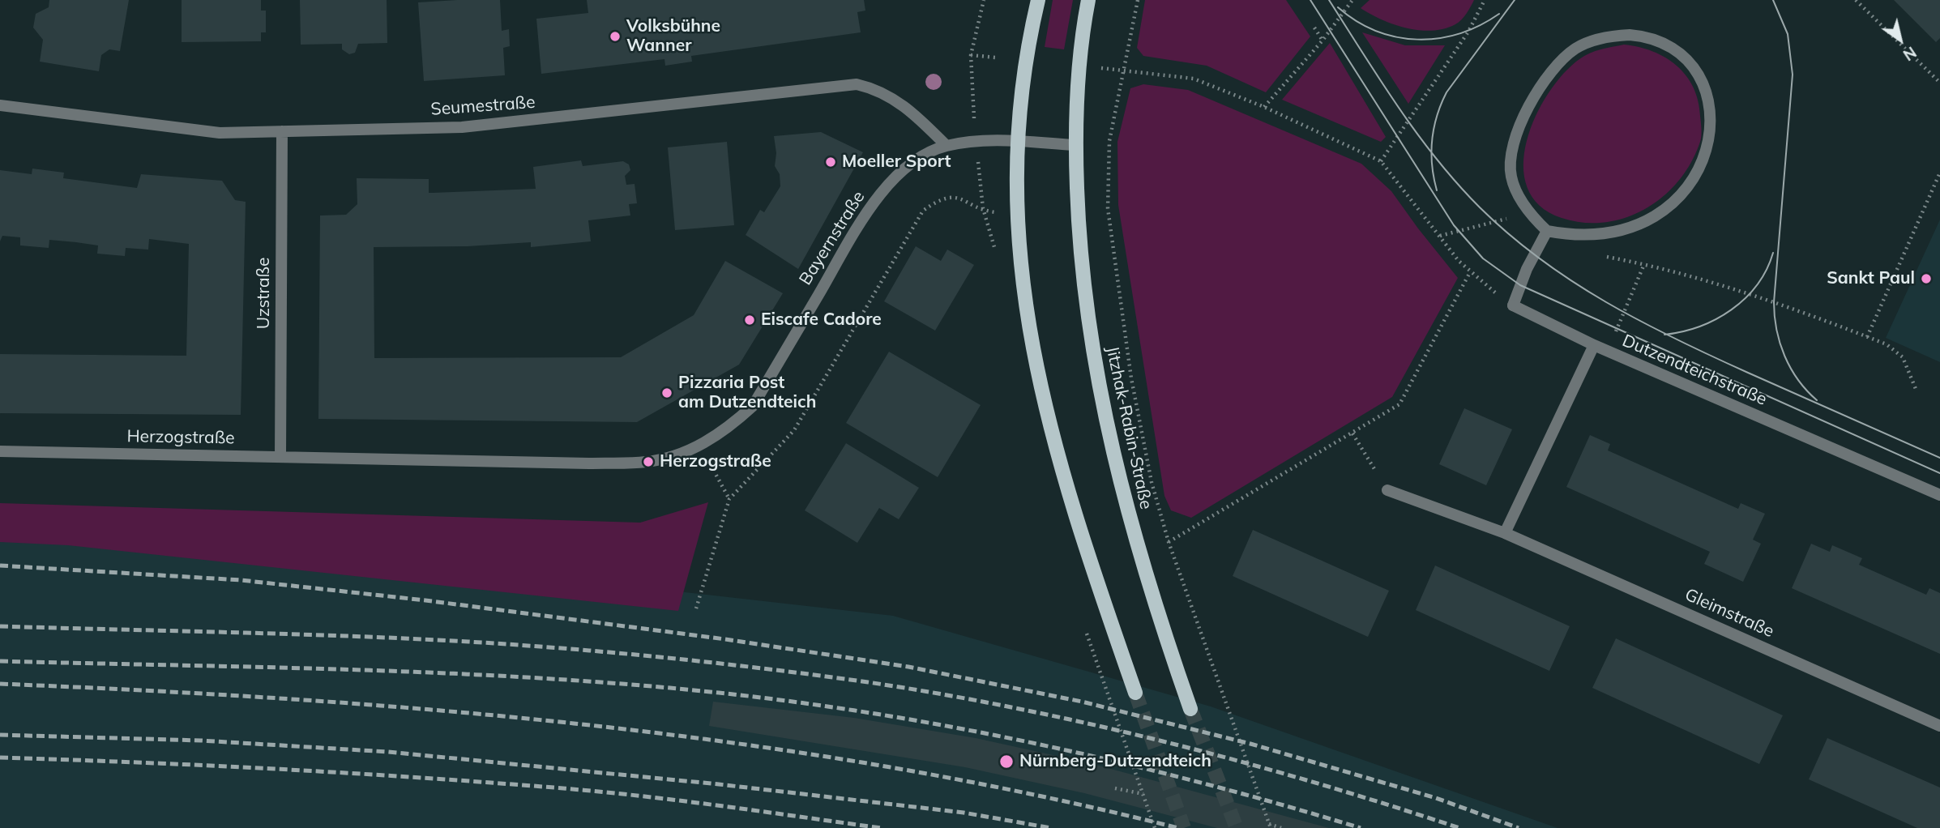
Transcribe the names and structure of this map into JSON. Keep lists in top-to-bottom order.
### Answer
{
  "streets": {
    "main road": ["Jitzhak-Rabin-Straße"],
    "street": [
      "Seumestraße",
      "Bayernstraße",
      "Uzstraße",
      "Dutzendteichstraße",
      "Herzogstraße",
      "Gleimstraße"
    ]
  },
  "crossings": [
    ["Seumestraße", "Bayernstraße"],
    ["Seumestraße", "Uzstraße"],
    ["Bayernstraße", "Jitzhak-Rabin-Straße"],
    ["Bayernstraße", "Herzogstraße"],
    ["Uzstraße", "Herzogstraße"]
  ],
  "places": [
    "Volksbühne Wanner",
    "Moeller Sport",
    "Sankt Paul",
    "Eiscafe Cadore",
    "Pizzaria Post am Dutzendteich",
    "Herzogstraße",
    "Nürnberg-Dutzendteich"
  ],
  "north": "bottom right"
}
